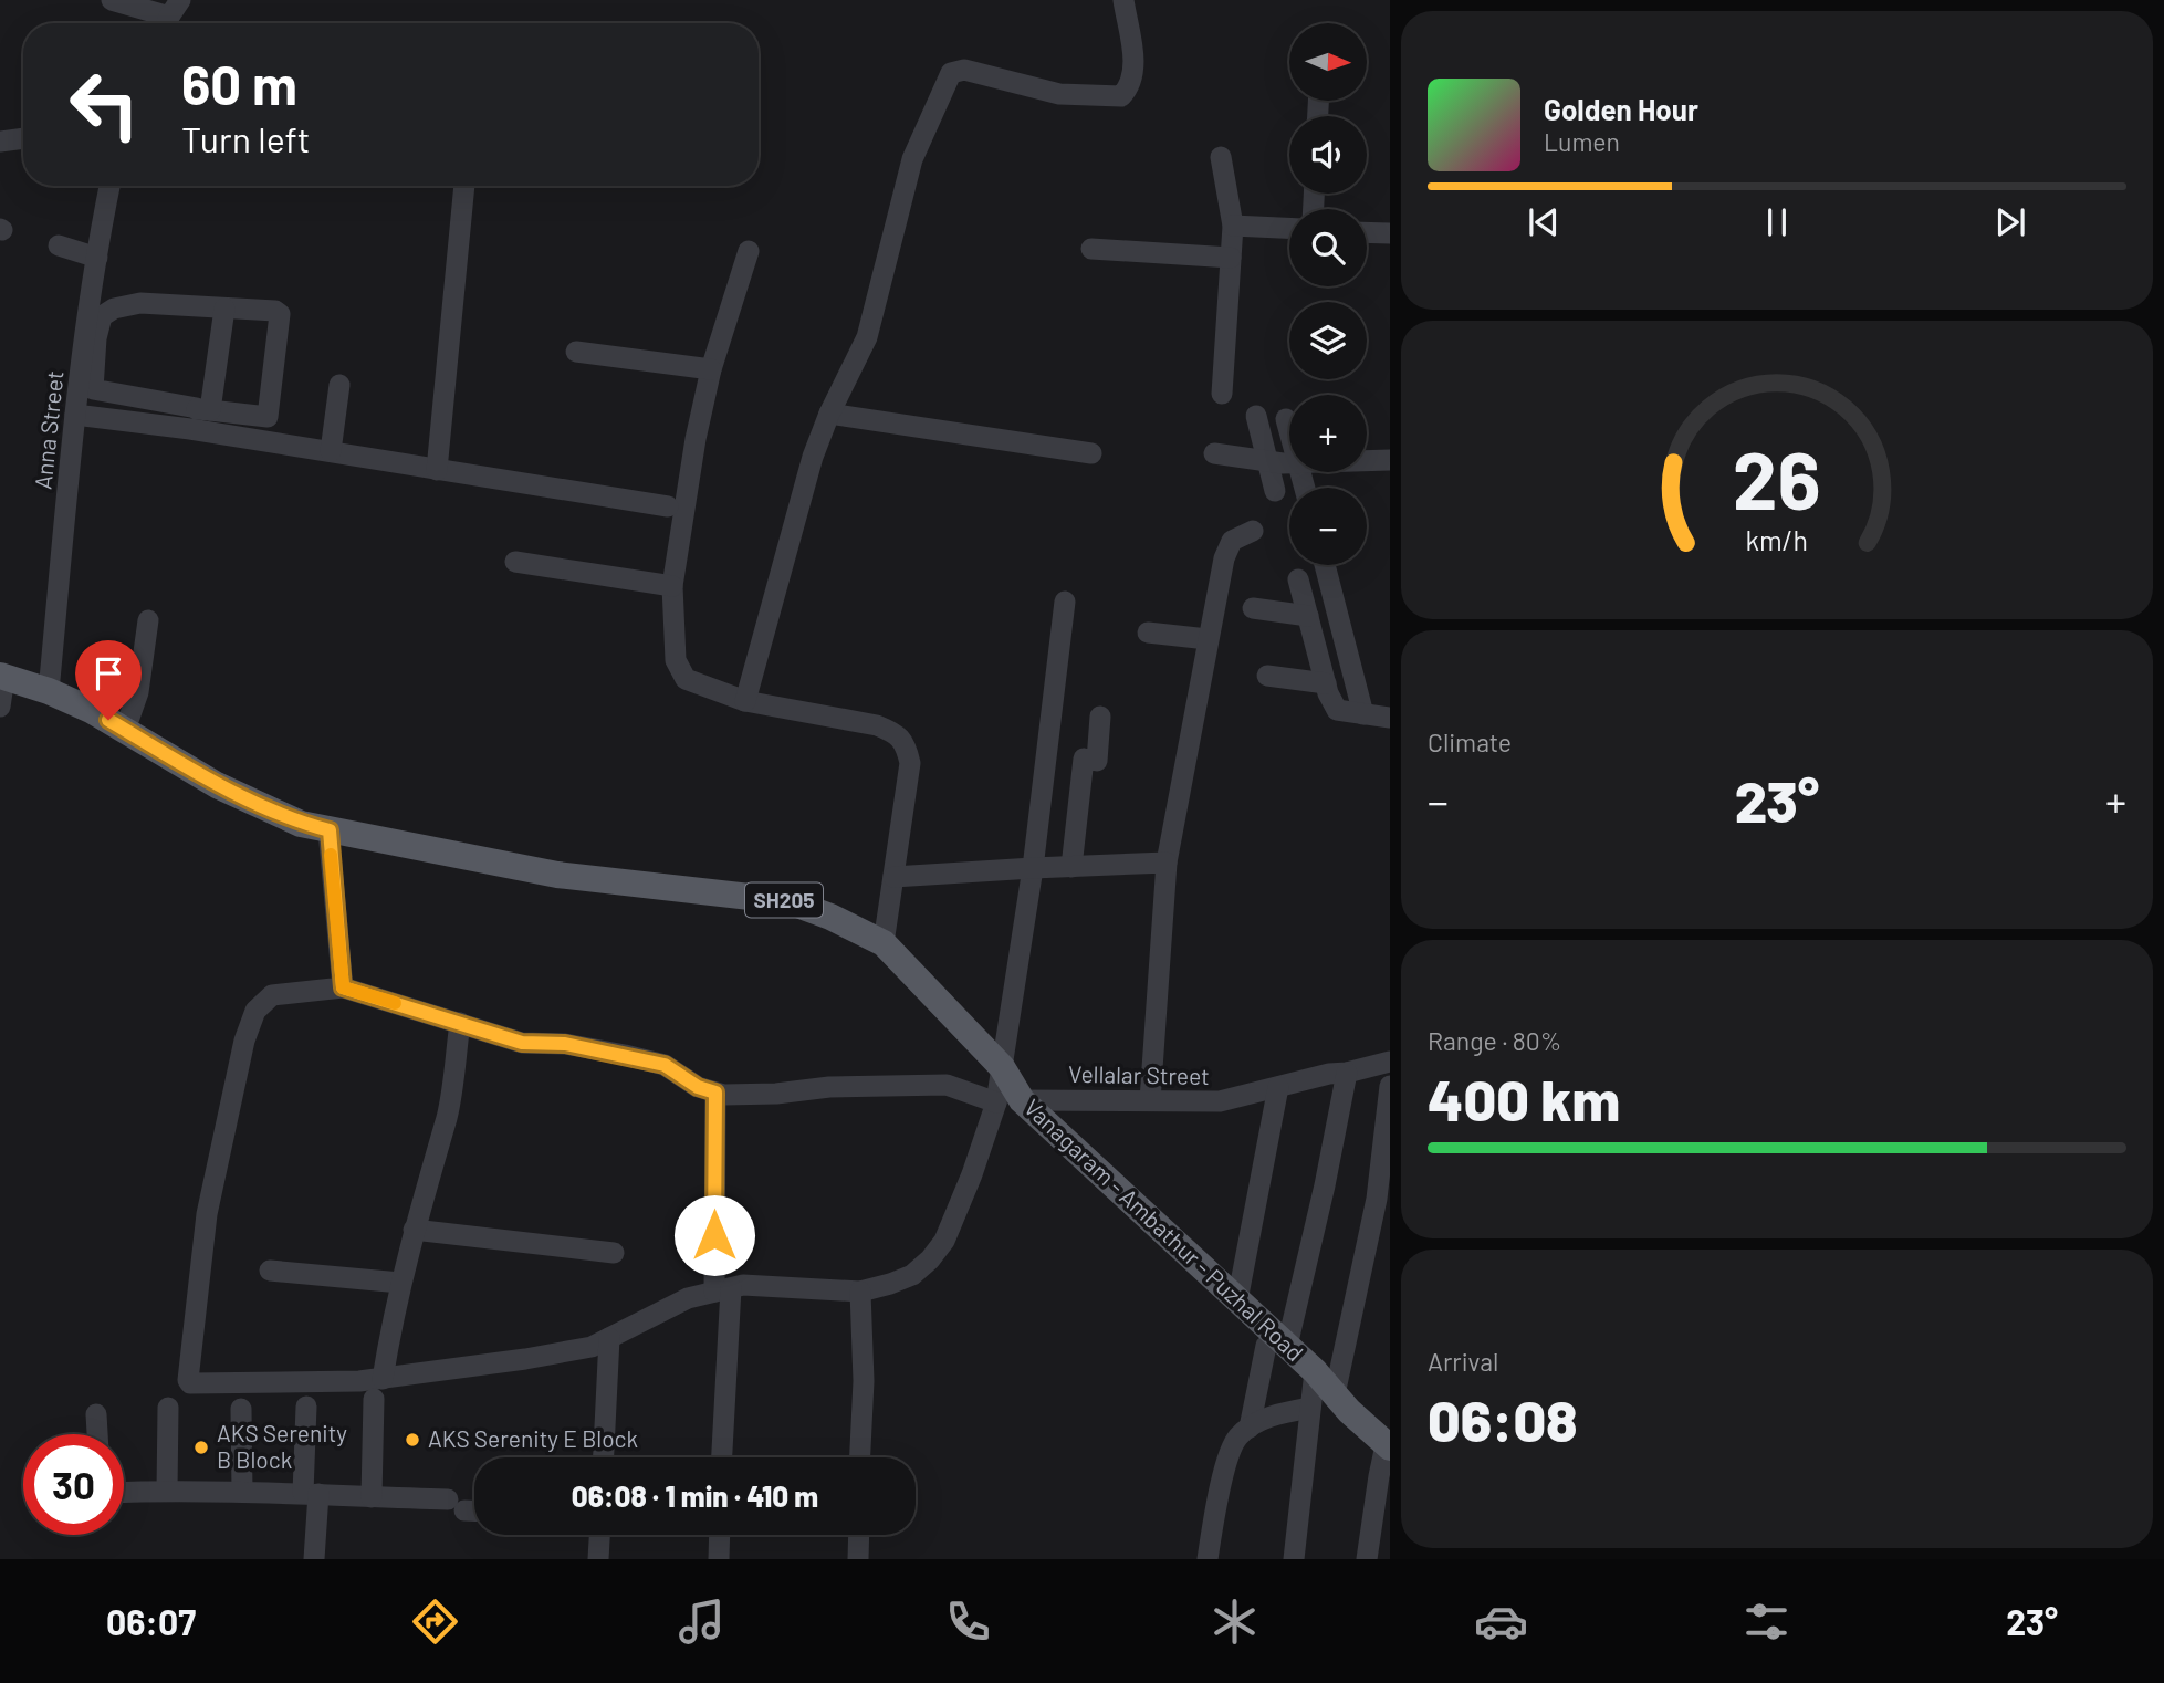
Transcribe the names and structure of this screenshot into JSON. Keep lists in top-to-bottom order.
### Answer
{
  "streets": {
    "main road": ["SH205", "Vanagaram - Ambathur - Puzhal Road"],
    "street": ["Anna Street", "Vellalar Street"]
  },
  "crossings": [
    ["Anna Street", "Vanagaram - Ambathur - Puzhal Road"],
    ["Vellalar Street", "Vanagaram - Ambathur - Puzhal Road"]
  ],
  "places": ["AKS Serenity E Block", "AKS Serenity B Block"],
  "north": "right",
  "page": {
    "map_buttons": ["+", "−"],
    "turn": ["60 m", "Turn left"],
    "song": ["Golden Hour", "Lumen"],
    "tile": [
      "Climate",
      ["Range · 80%", "400 km"],
      ["Arrival", "06:08"]
    ],
    "heat": ["−", "23°", "+"],
    "limit": "30",
    "trip": "06:08 · 1 min · 410 m",
    "tabs": ["06:07", "23°"],
    "gauge": ["26", "km/h"]
  }
}
